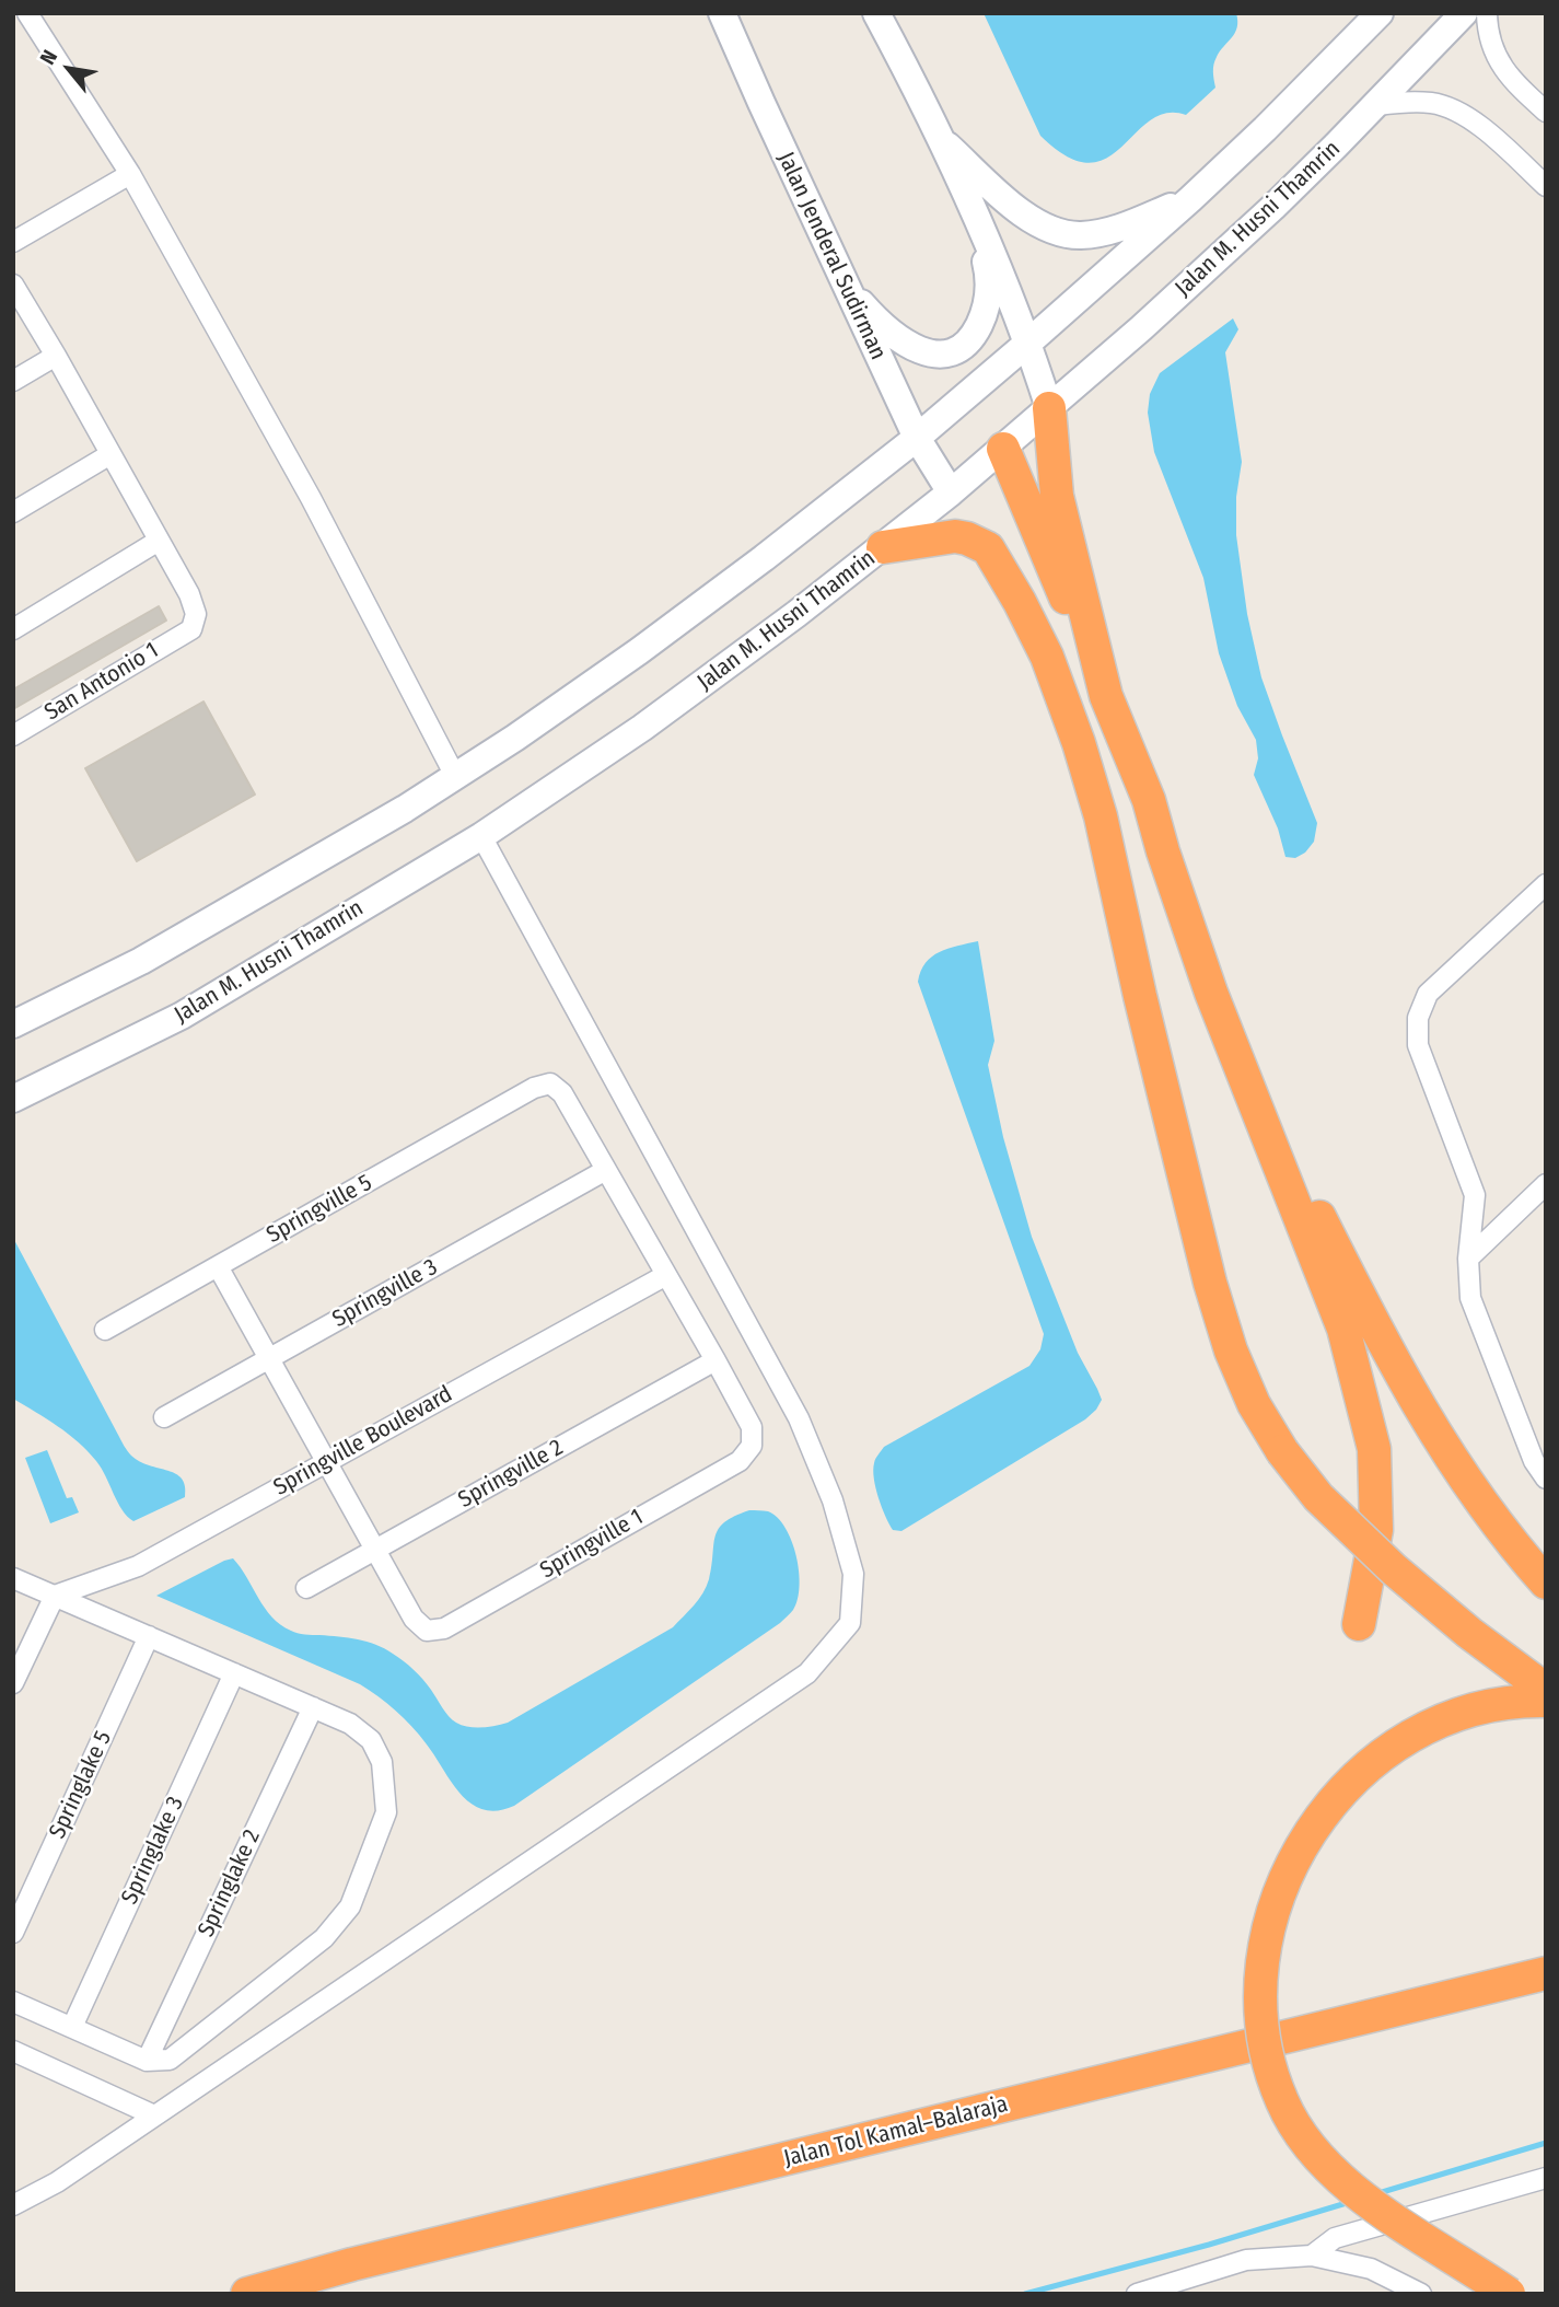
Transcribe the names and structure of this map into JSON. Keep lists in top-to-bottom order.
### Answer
{
  "streets": {
    "highway": ["Jalan Tol Kamal–Balaraja"],
    "main road": ["Jalan M. Husni Thamrin", "Jalan Jenderal Sudirman"],
    "street": [
      "San Antonio 1",
      "Springville 5",
      "Springville 3",
      "Springville Boulevard",
      "Springville 2",
      "Springville 1",
      "Springlake 5",
      "Springlake 3",
      "Springlake 2"
    ]
  },
  "crossings": [
    ["Jalan M. Husni Thamrin", "Jalan Jenderal Sudirman"],
    ["Springville 5", "Springville 3"],
    ["Springville 2", "Springville 1"]
  ],
  "north": "top left"
}
